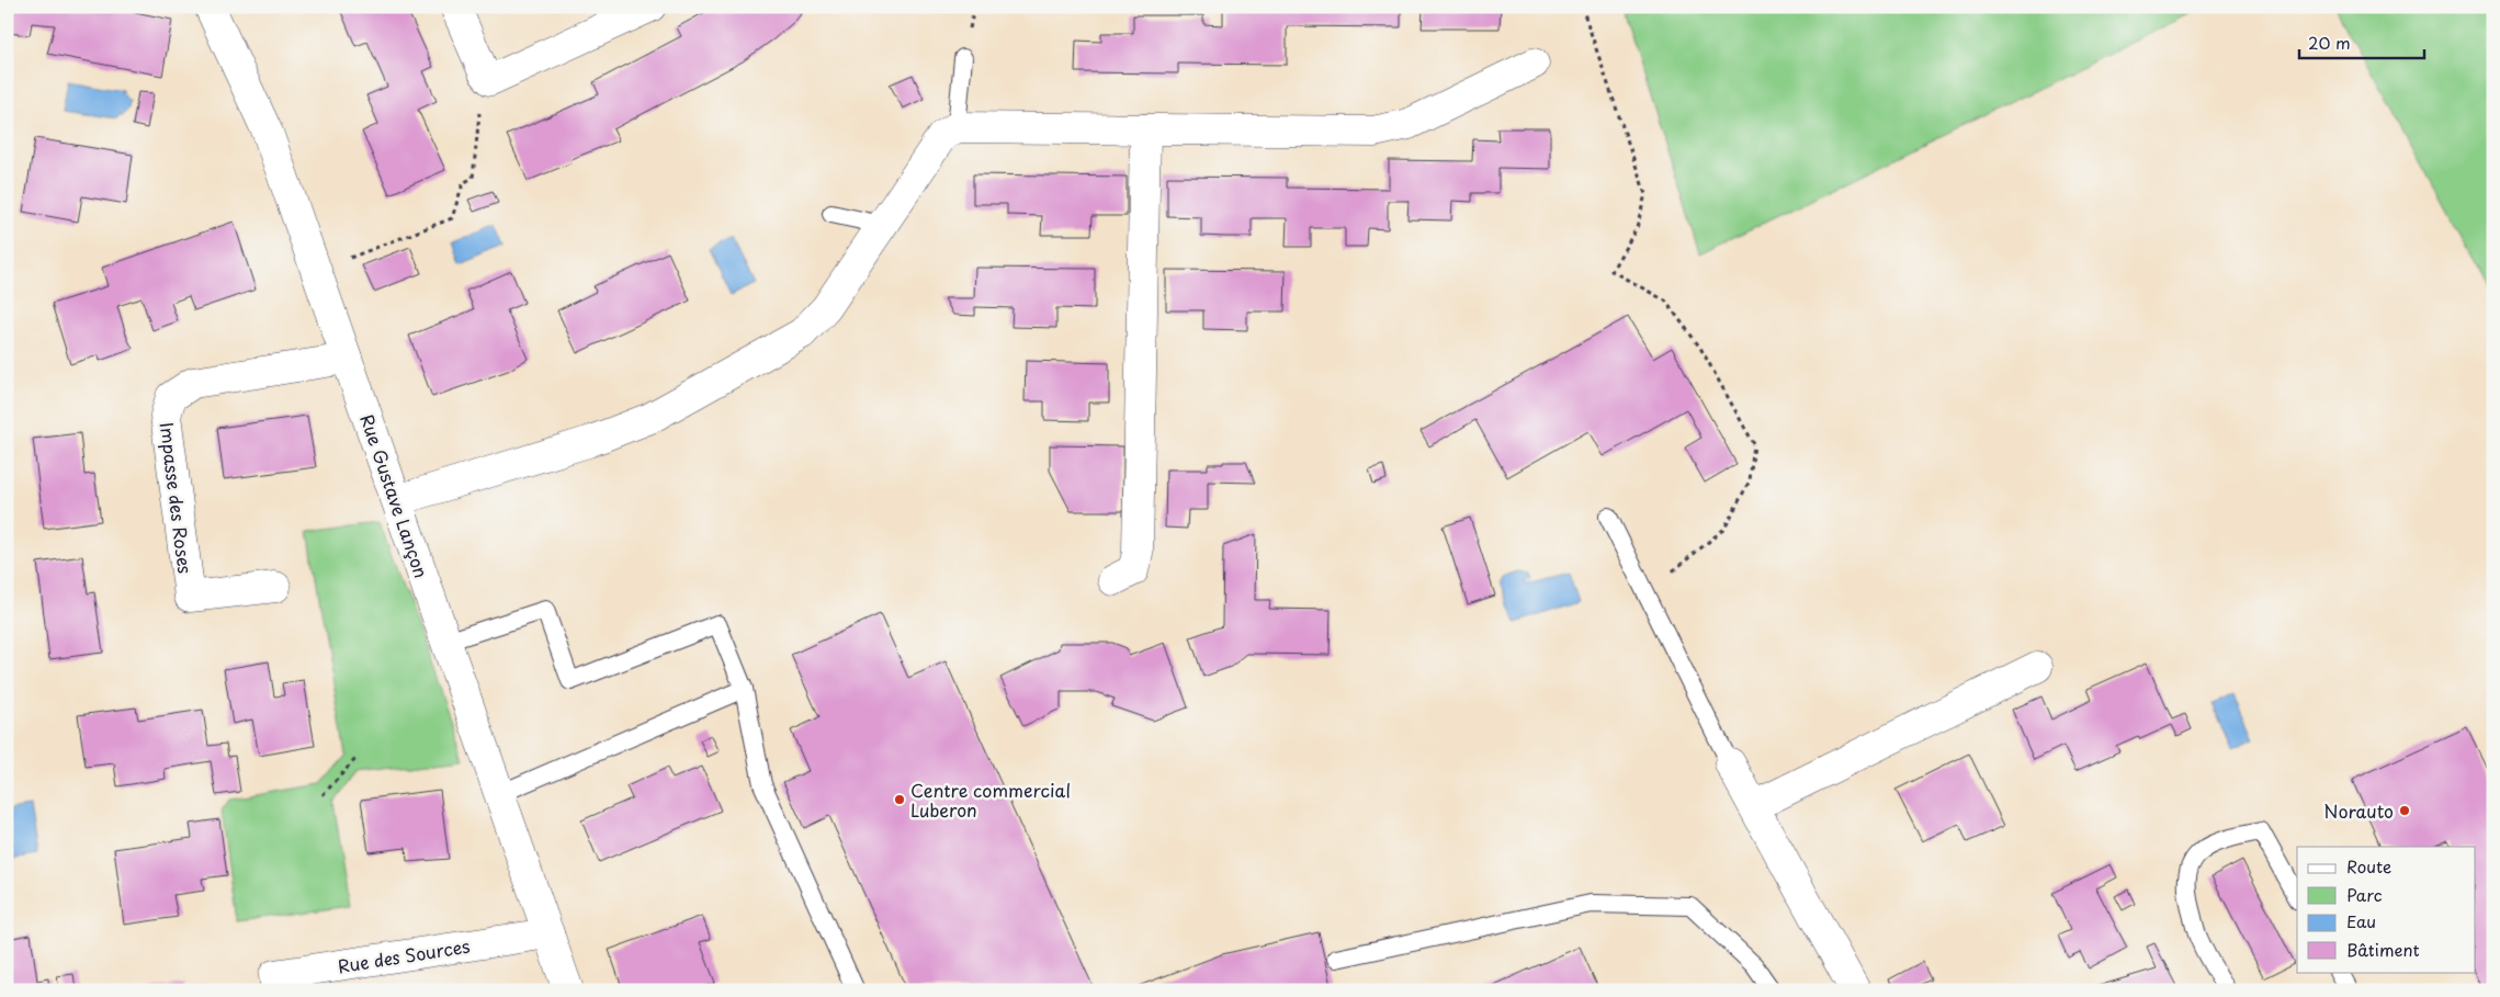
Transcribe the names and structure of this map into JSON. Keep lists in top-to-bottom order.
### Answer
{
  "streets": {
    "street": ["Rue Gustave Lançon", "Impasse des Roses", "Rue des Sources"]
  },
  "crossings": [
    ["Rue Gustave Lançon", "Impasse des Roses"],
    ["Rue Gustave Lançon", "Rue des Sources"]
  ],
  "places": ["Centre commercial Luberon", "Norauto"],
  "legend": [
    "Route",
    "Parc",
    "Eau",
    "Bâtiment"
  ],
  "scale_bar": "20 m"
}
